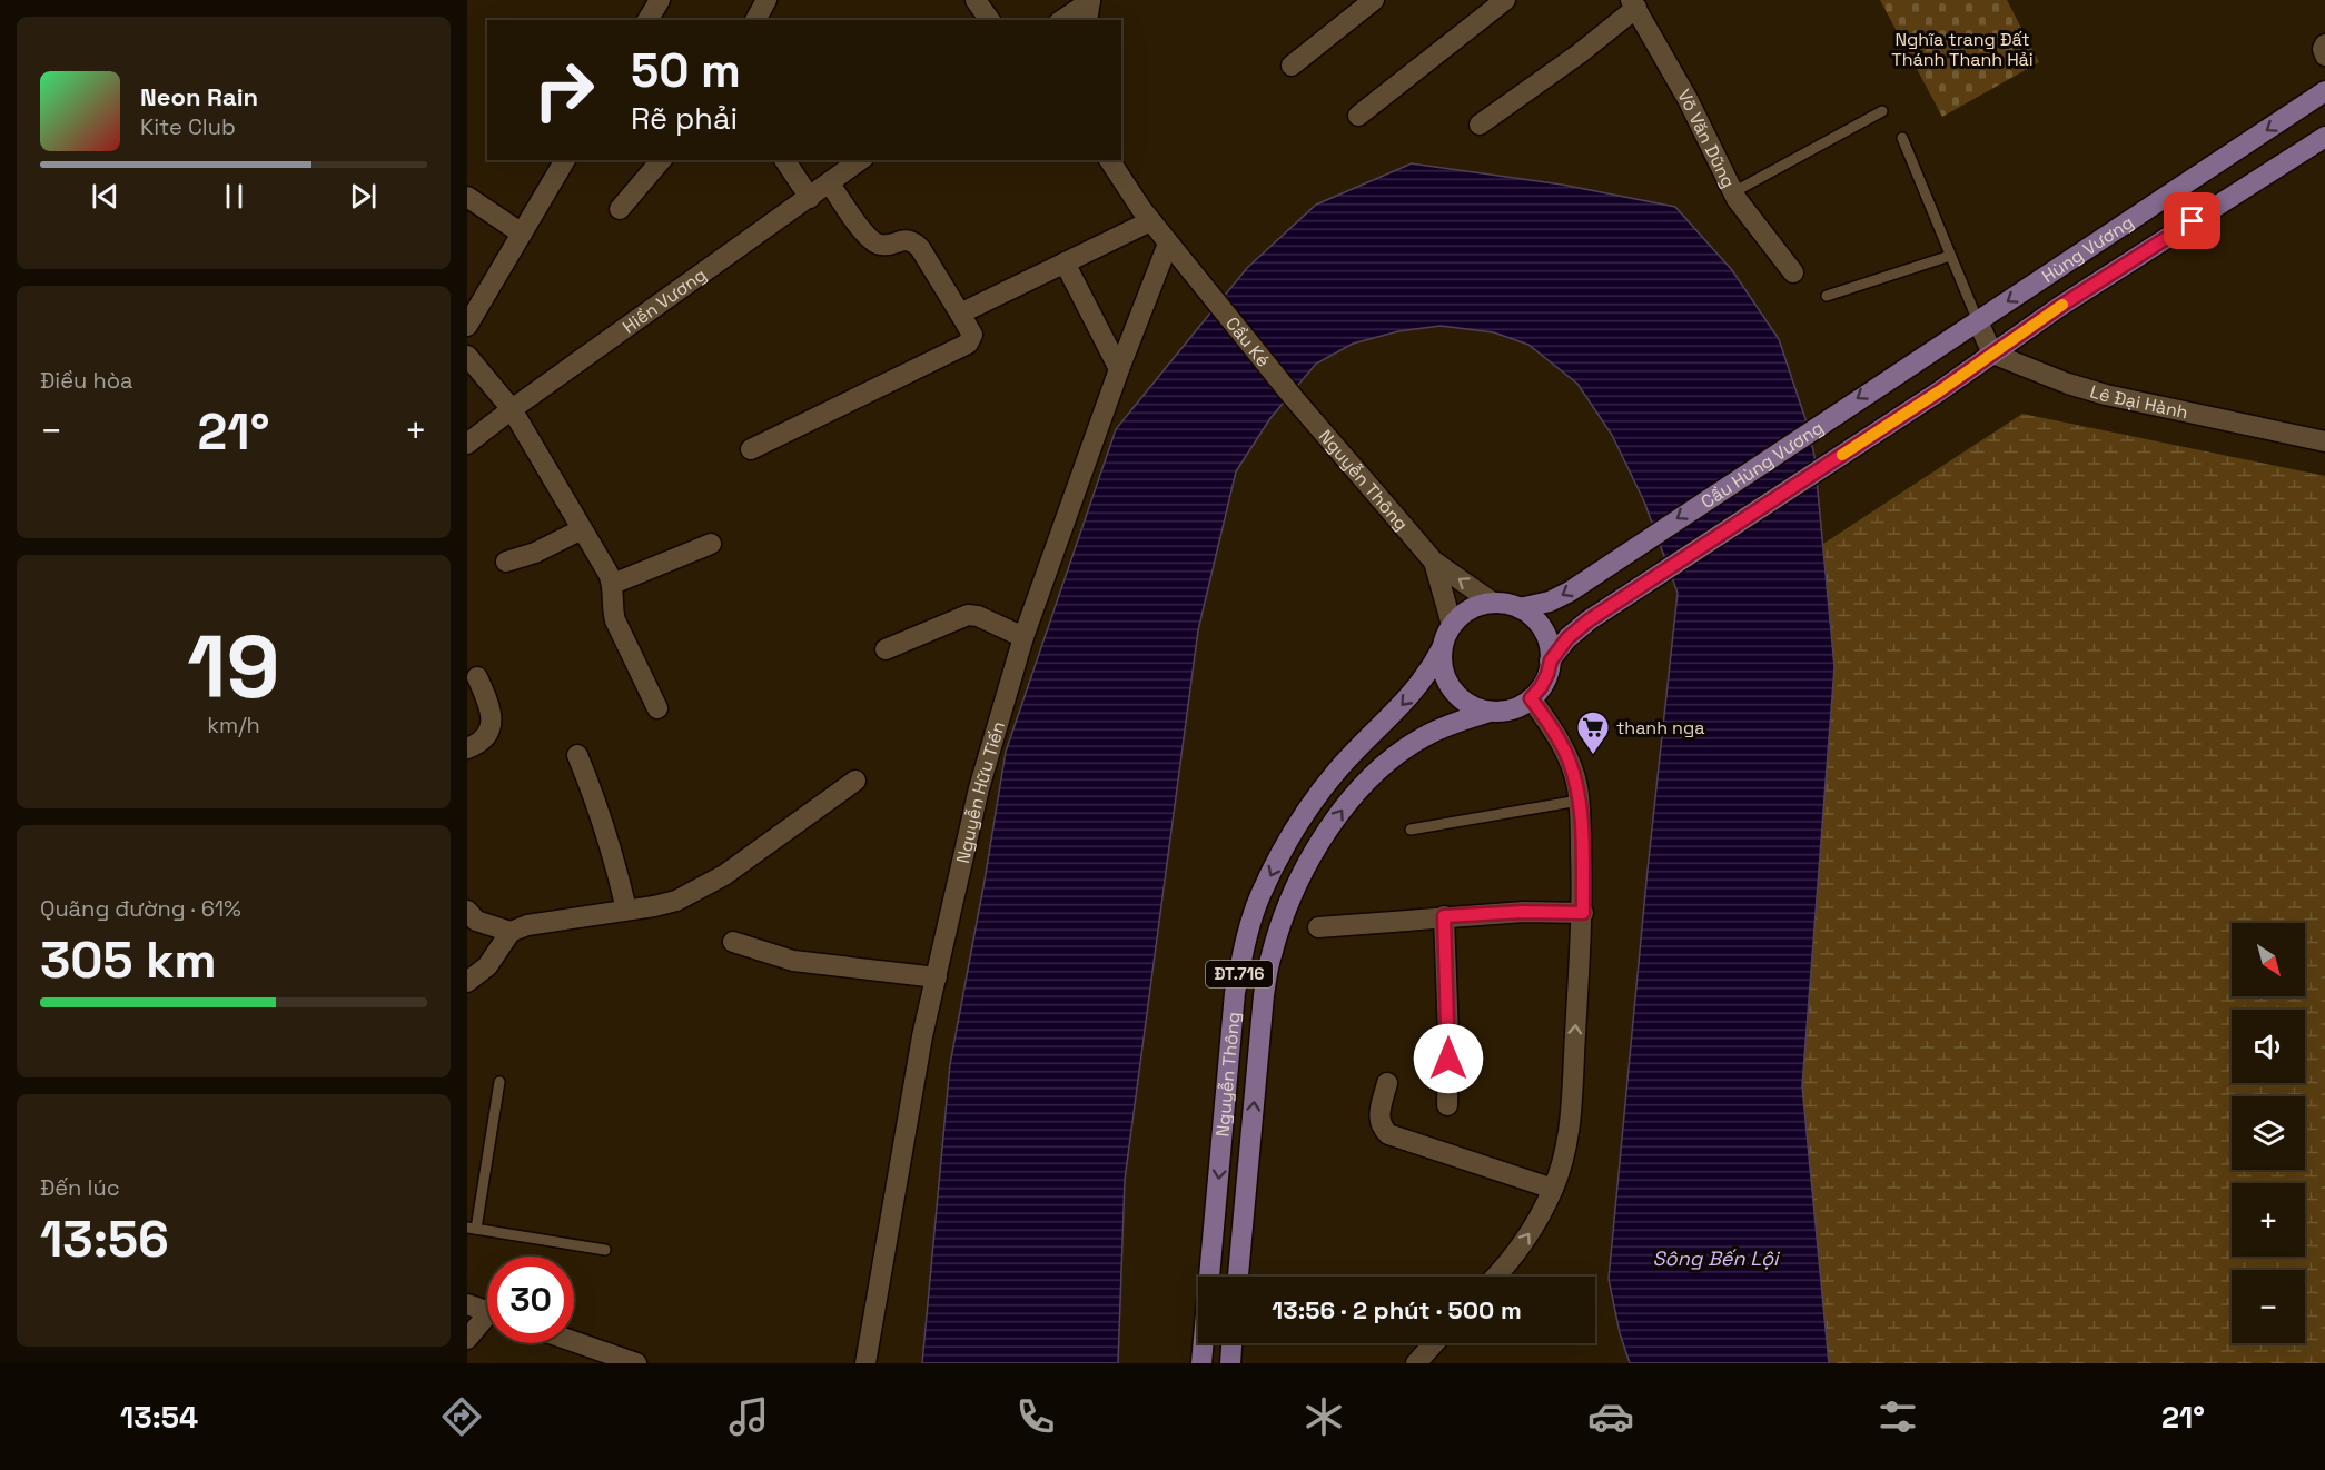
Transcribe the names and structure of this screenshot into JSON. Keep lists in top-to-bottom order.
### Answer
{
  "streets": {
    "main road": [
      "Hùng Vương",
      "Cầu Hùng Vương",
      "Nguyễn Thông",
      "ĐT.716"
    ],
    "street": [
      "Võ Văn Dũng",
      "Hiền Vương",
      "Cầu Ké",
      "Lê Đại Hành",
      "Nguyễn Hữu Tiến"
    ]
  },
  "crossings": [
    ["Hùng Vương", "Lê Đại Hành"],
    ["Hùng Vương", "Cầu Hùng Vương"],
    ["Cầu Ké", "Nguyễn Thông"],
    ["Cầu Ké", "Nguyễn Hữu Tiến"],
    ["Cầu Hùng Vương", "Nguyễn Thông"]
  ],
  "water": ["Sông Bến Lội"],
  "parks": ["Nghĩa trang Đất Thánh Thanh Hải"],
  "places": {
    "supermarket": ["thanh nga"]
  },
  "north": "bottom right",
  "page": {
    "turn": ["50 m", "Rẽ phải"],
    "song": ["Neon Rain", "Kite Club"],
    "tile": [
      "Điều hòa",
      ["19", "km/h"],
      ["Quãng đường · 61%", "305 km"],
      ["Đến lúc", "13:56"]
    ],
    "heat": ["−", "21°", "+"],
    "map_buttons": ["+", "−"],
    "limit": "30",
    "trip": "13:56 · 2 phút · 500 m",
    "tabs": ["13:54", "21°"]
  }
}
